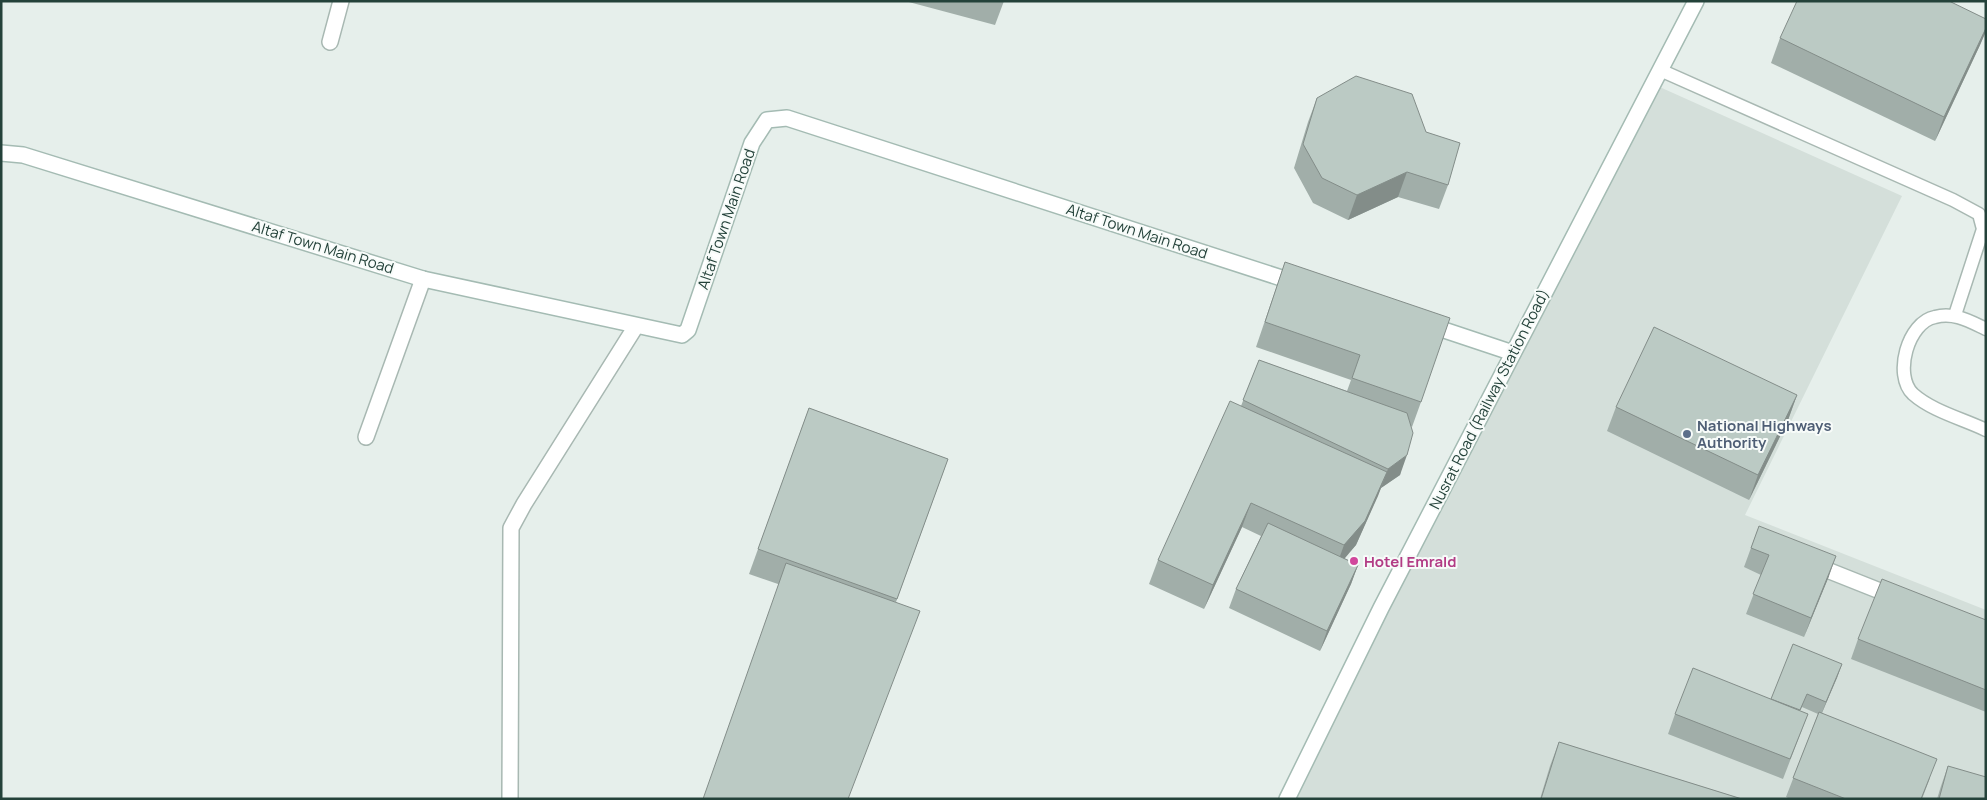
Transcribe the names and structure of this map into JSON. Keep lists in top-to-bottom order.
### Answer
{
  "streets": {
    "street": ["Altaf Town Main Road", "Nusrat Road (Railway Station Road)"]
  },
  "places": ["National Highways Authority", "Hotel Emrald"]
}
